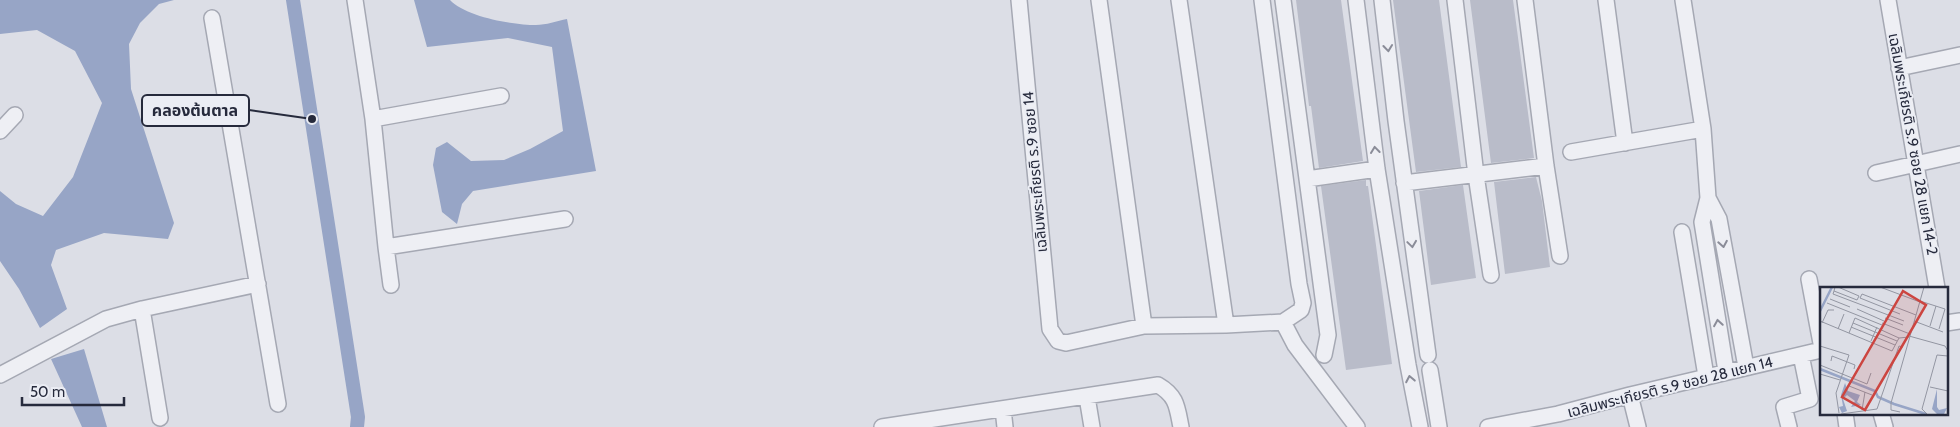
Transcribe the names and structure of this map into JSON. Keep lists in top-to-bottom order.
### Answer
{
  "streets": {
    "street": ["เฉลิมพระเกียรติ ร.9 ซอย 28 แยก 14-2", "เฉลิมพระเกียรติ ร.9 ซอย 14", "เฉลิมพระเกียรติ ร.9 ซอย 28 แยก 14"]
  },
  "places": ["คลองต้นตาล"],
  "scale_bar": "50 m"
}
